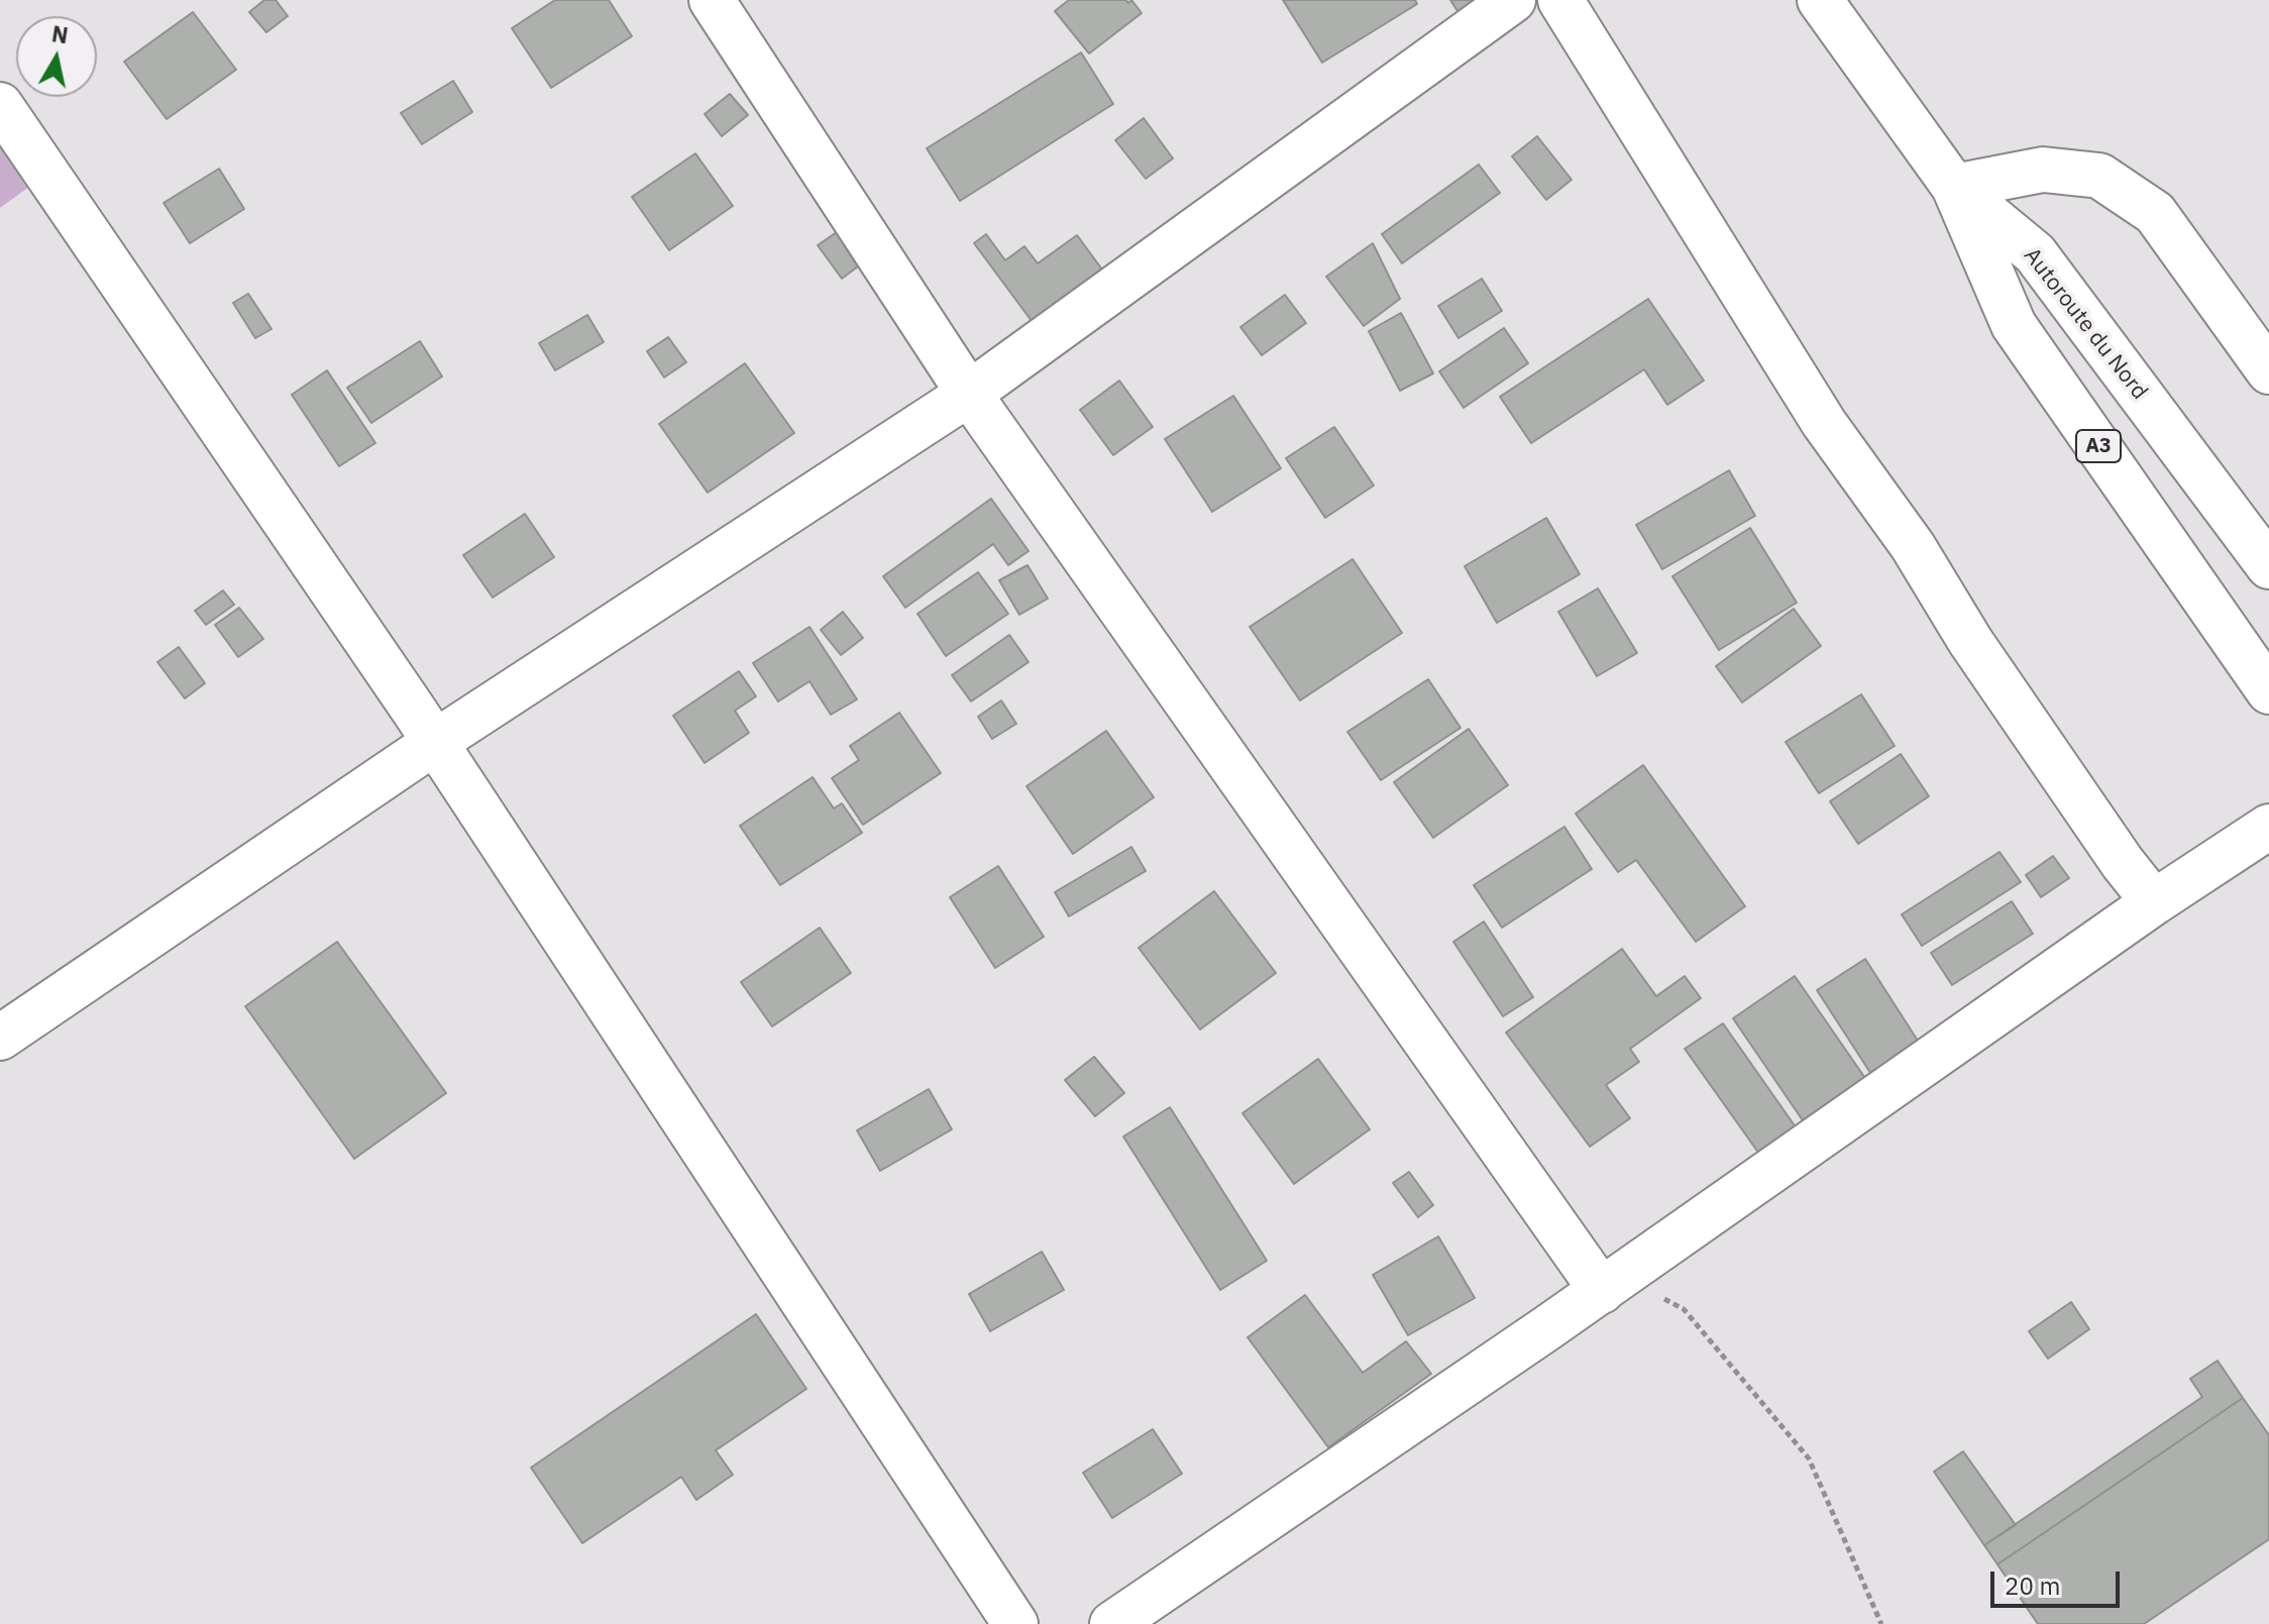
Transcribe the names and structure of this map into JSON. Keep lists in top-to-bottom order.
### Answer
{
  "streets": {
    "main road": ["Autoroute du Nord", "A3"]
  },
  "crossings": [
    ["Autoroute du Nord", "A3"]
  ],
  "scale_bar": "20 m",
  "north": "top"
}
